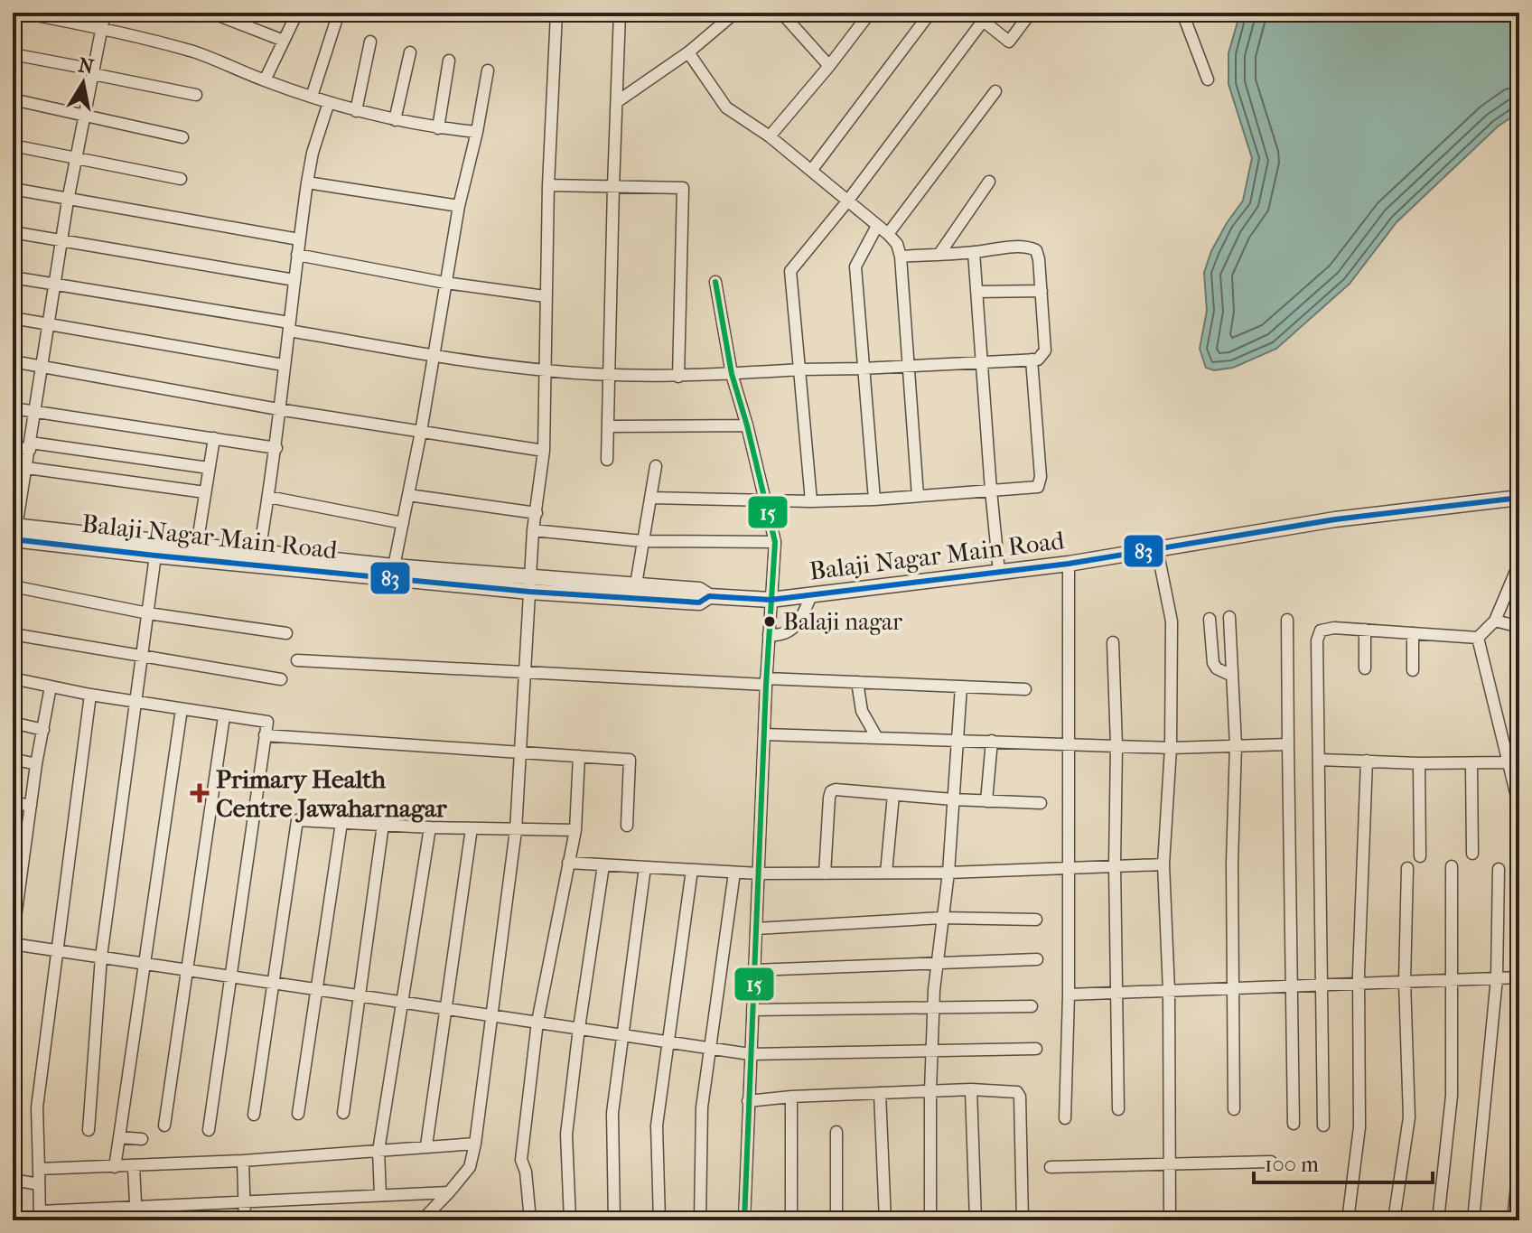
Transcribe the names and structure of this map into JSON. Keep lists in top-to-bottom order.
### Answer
{
  "streets": {
    "street": ["Balaji Nagar Main Road"]
  },
  "places": {
    "other": ["Balaji nagar"],
    "health": ["Primary Health Centre Jawaharnagar"]
  },
  "lines": ["transit line 15", "transit line 83"],
  "scale_bar": "100 m",
  "north": "top"
}
